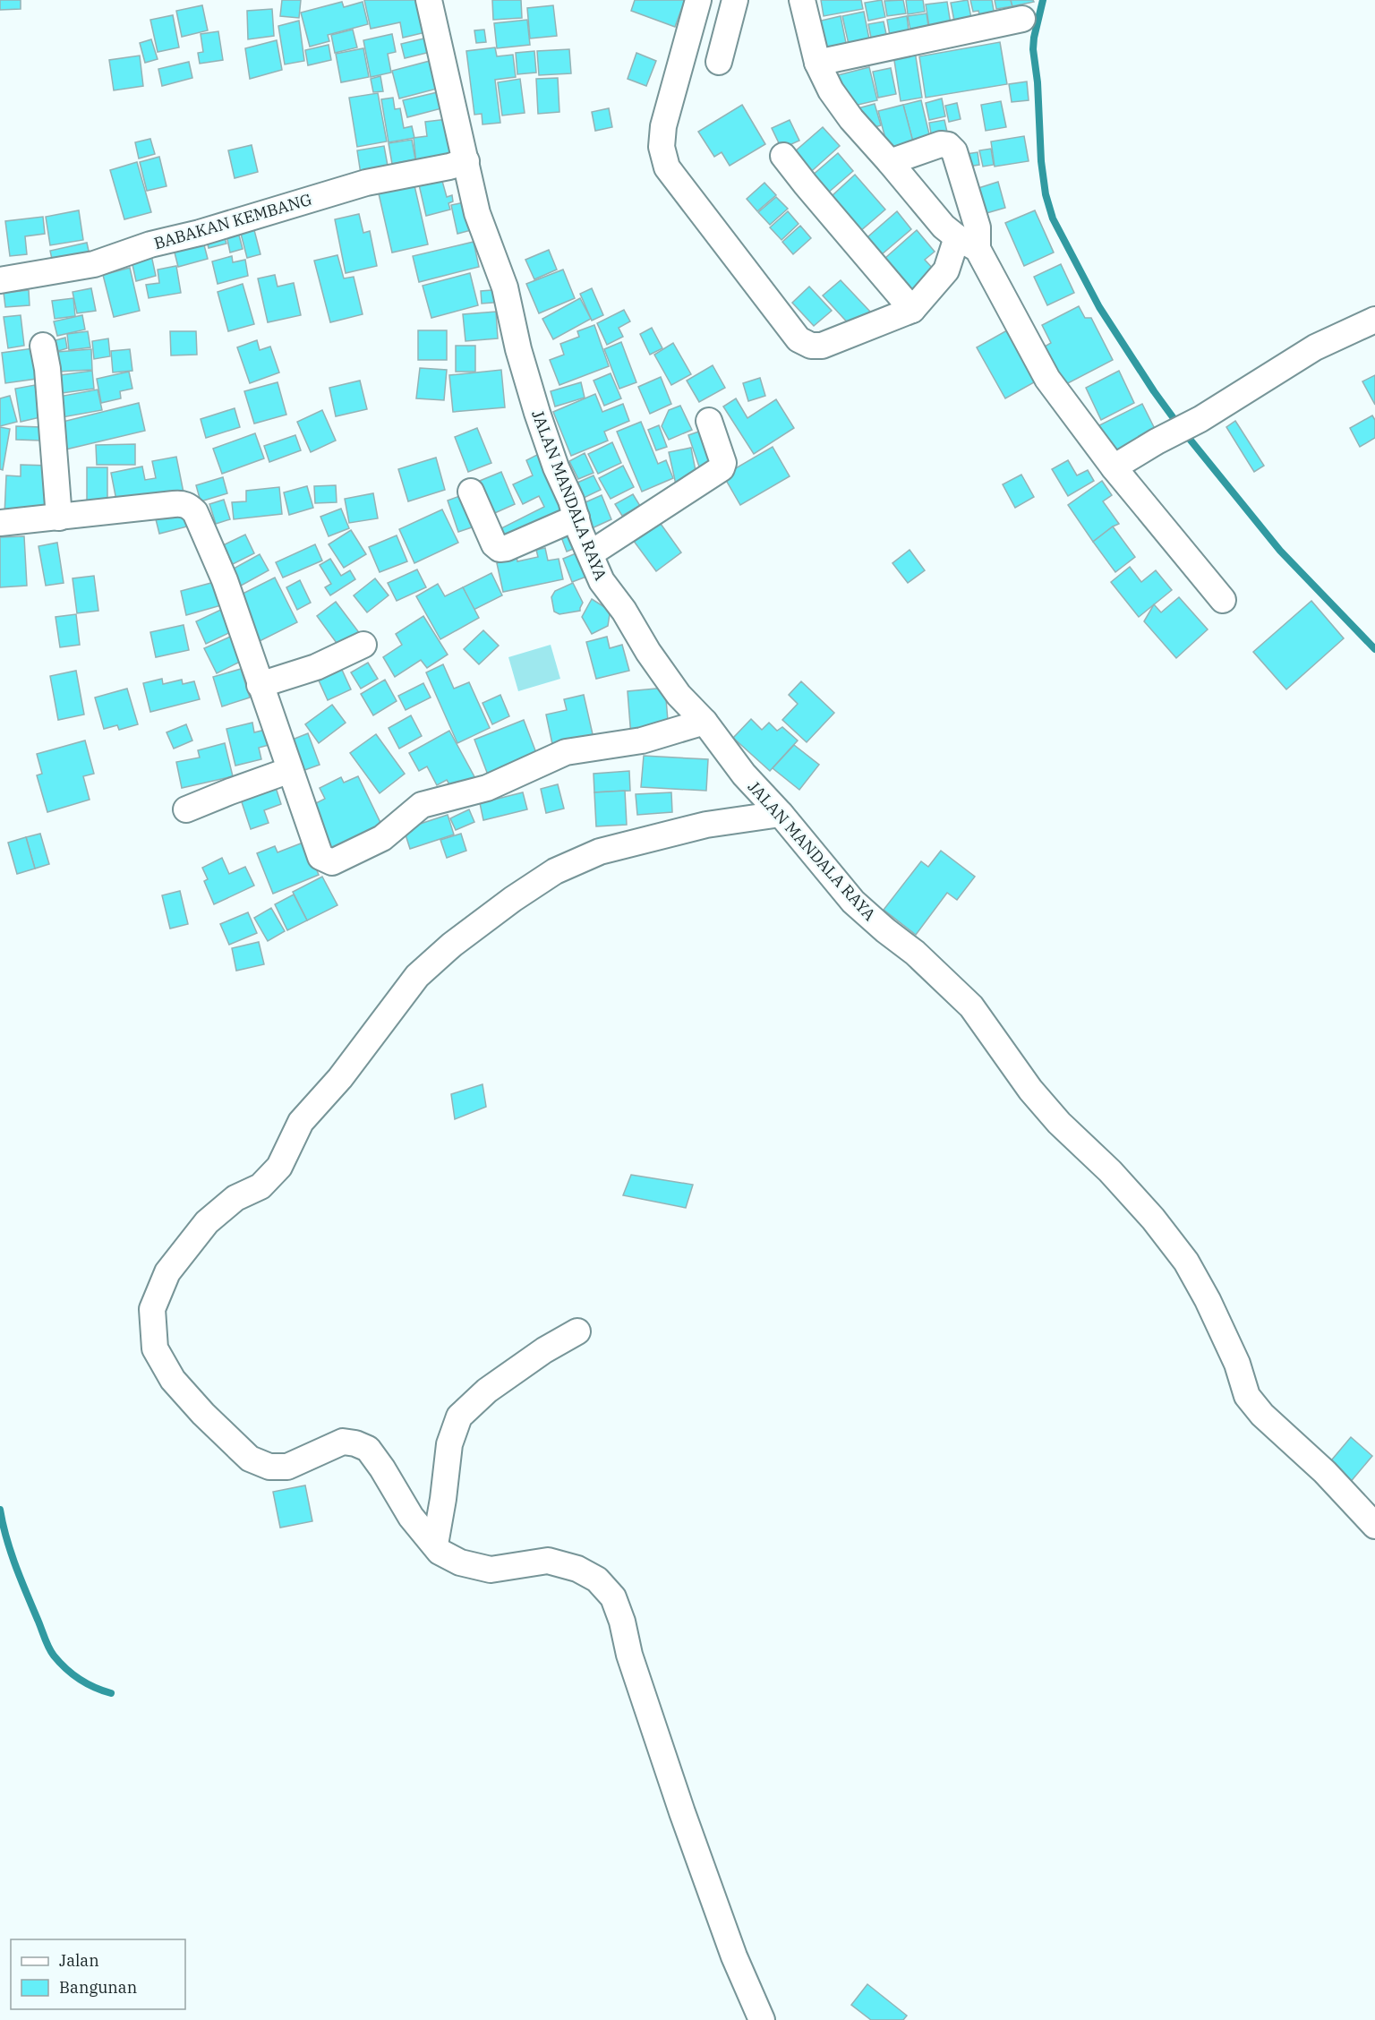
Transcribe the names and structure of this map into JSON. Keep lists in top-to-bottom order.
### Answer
{
  "streets": {
    "street": ["BABAKAN KEMBANG", "JALAN MANDALA RAYA"]
  },
  "crossings": [
    ["BABAKAN KEMBANG", "JALAN MANDALA RAYA"]
  ],
  "legend": ["Jalan", "Bangunan"]
}
